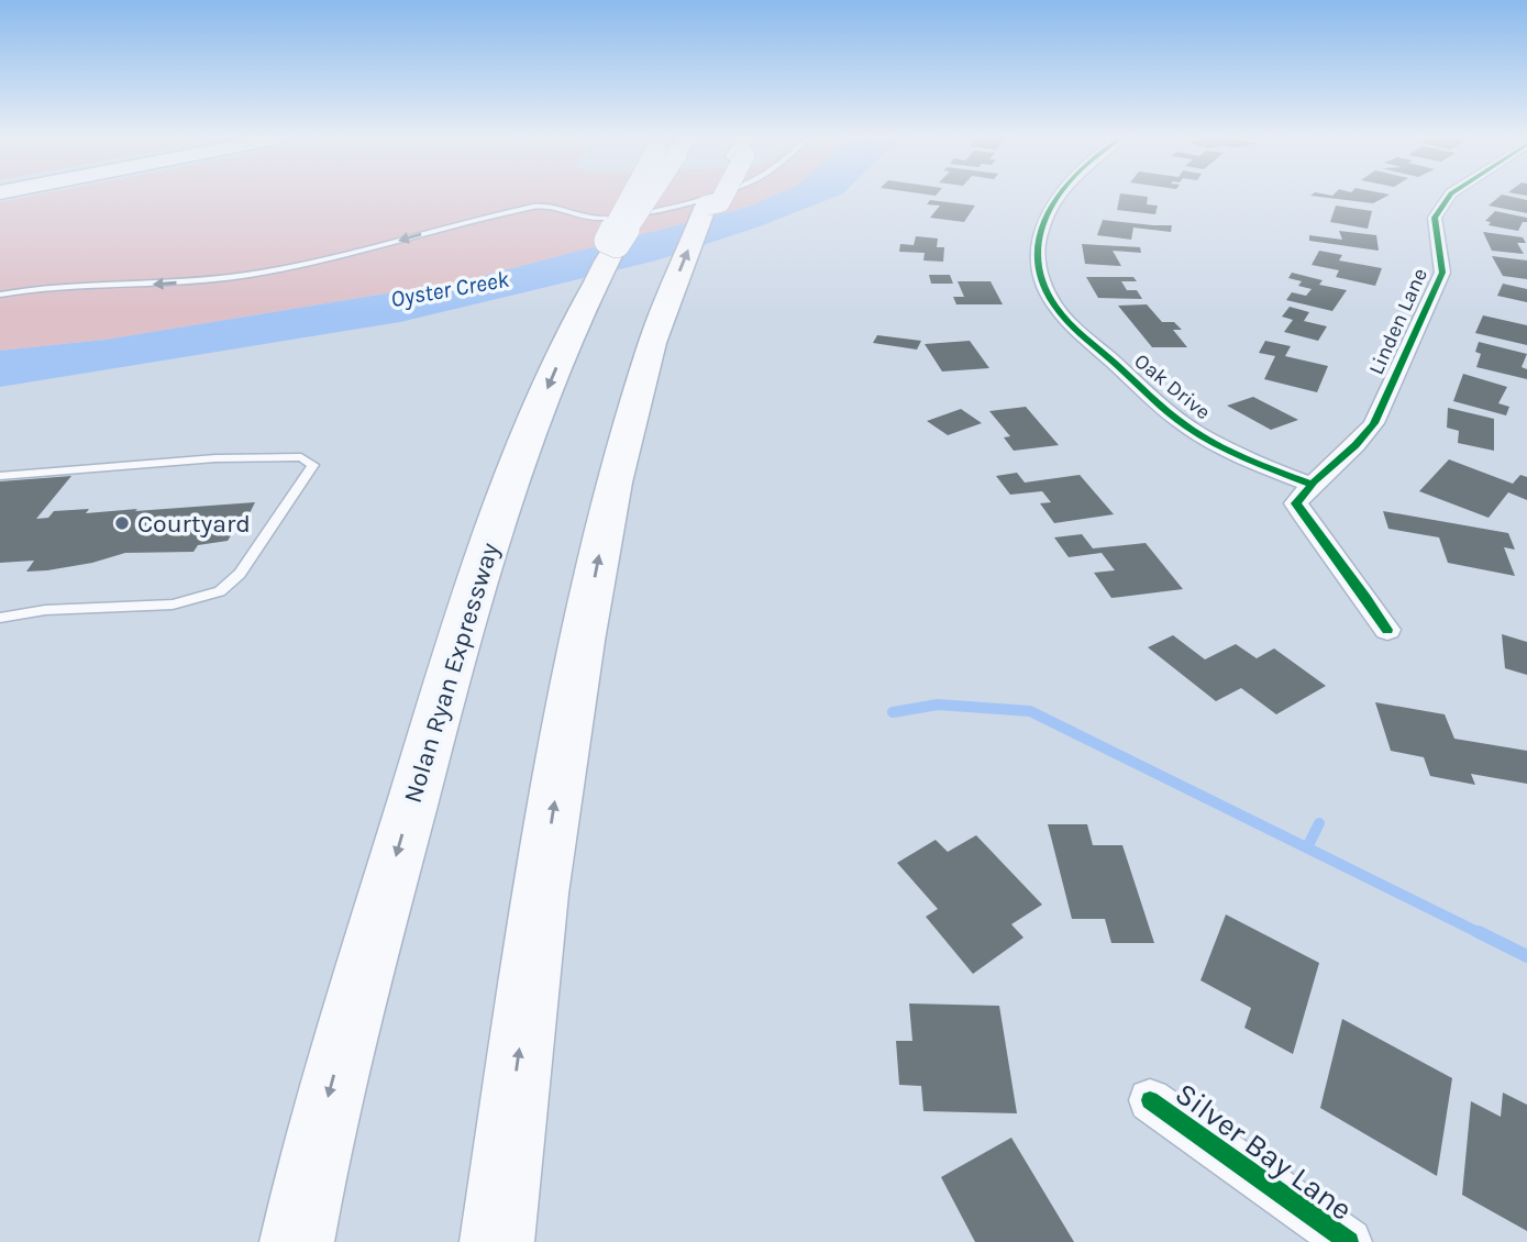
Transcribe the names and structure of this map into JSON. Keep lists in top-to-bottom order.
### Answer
{
  "streets": {
    "main road": ["Nolan Ryan Expressway"],
    "street": ["Linden Lane", "Oak Drive", "Silver Bay Lane"]
  },
  "crossings": [
    ["Linden Lane", "Oak Drive"]
  ],
  "water": ["Oyster Creek"],
  "places": ["Courtyard"]
}
